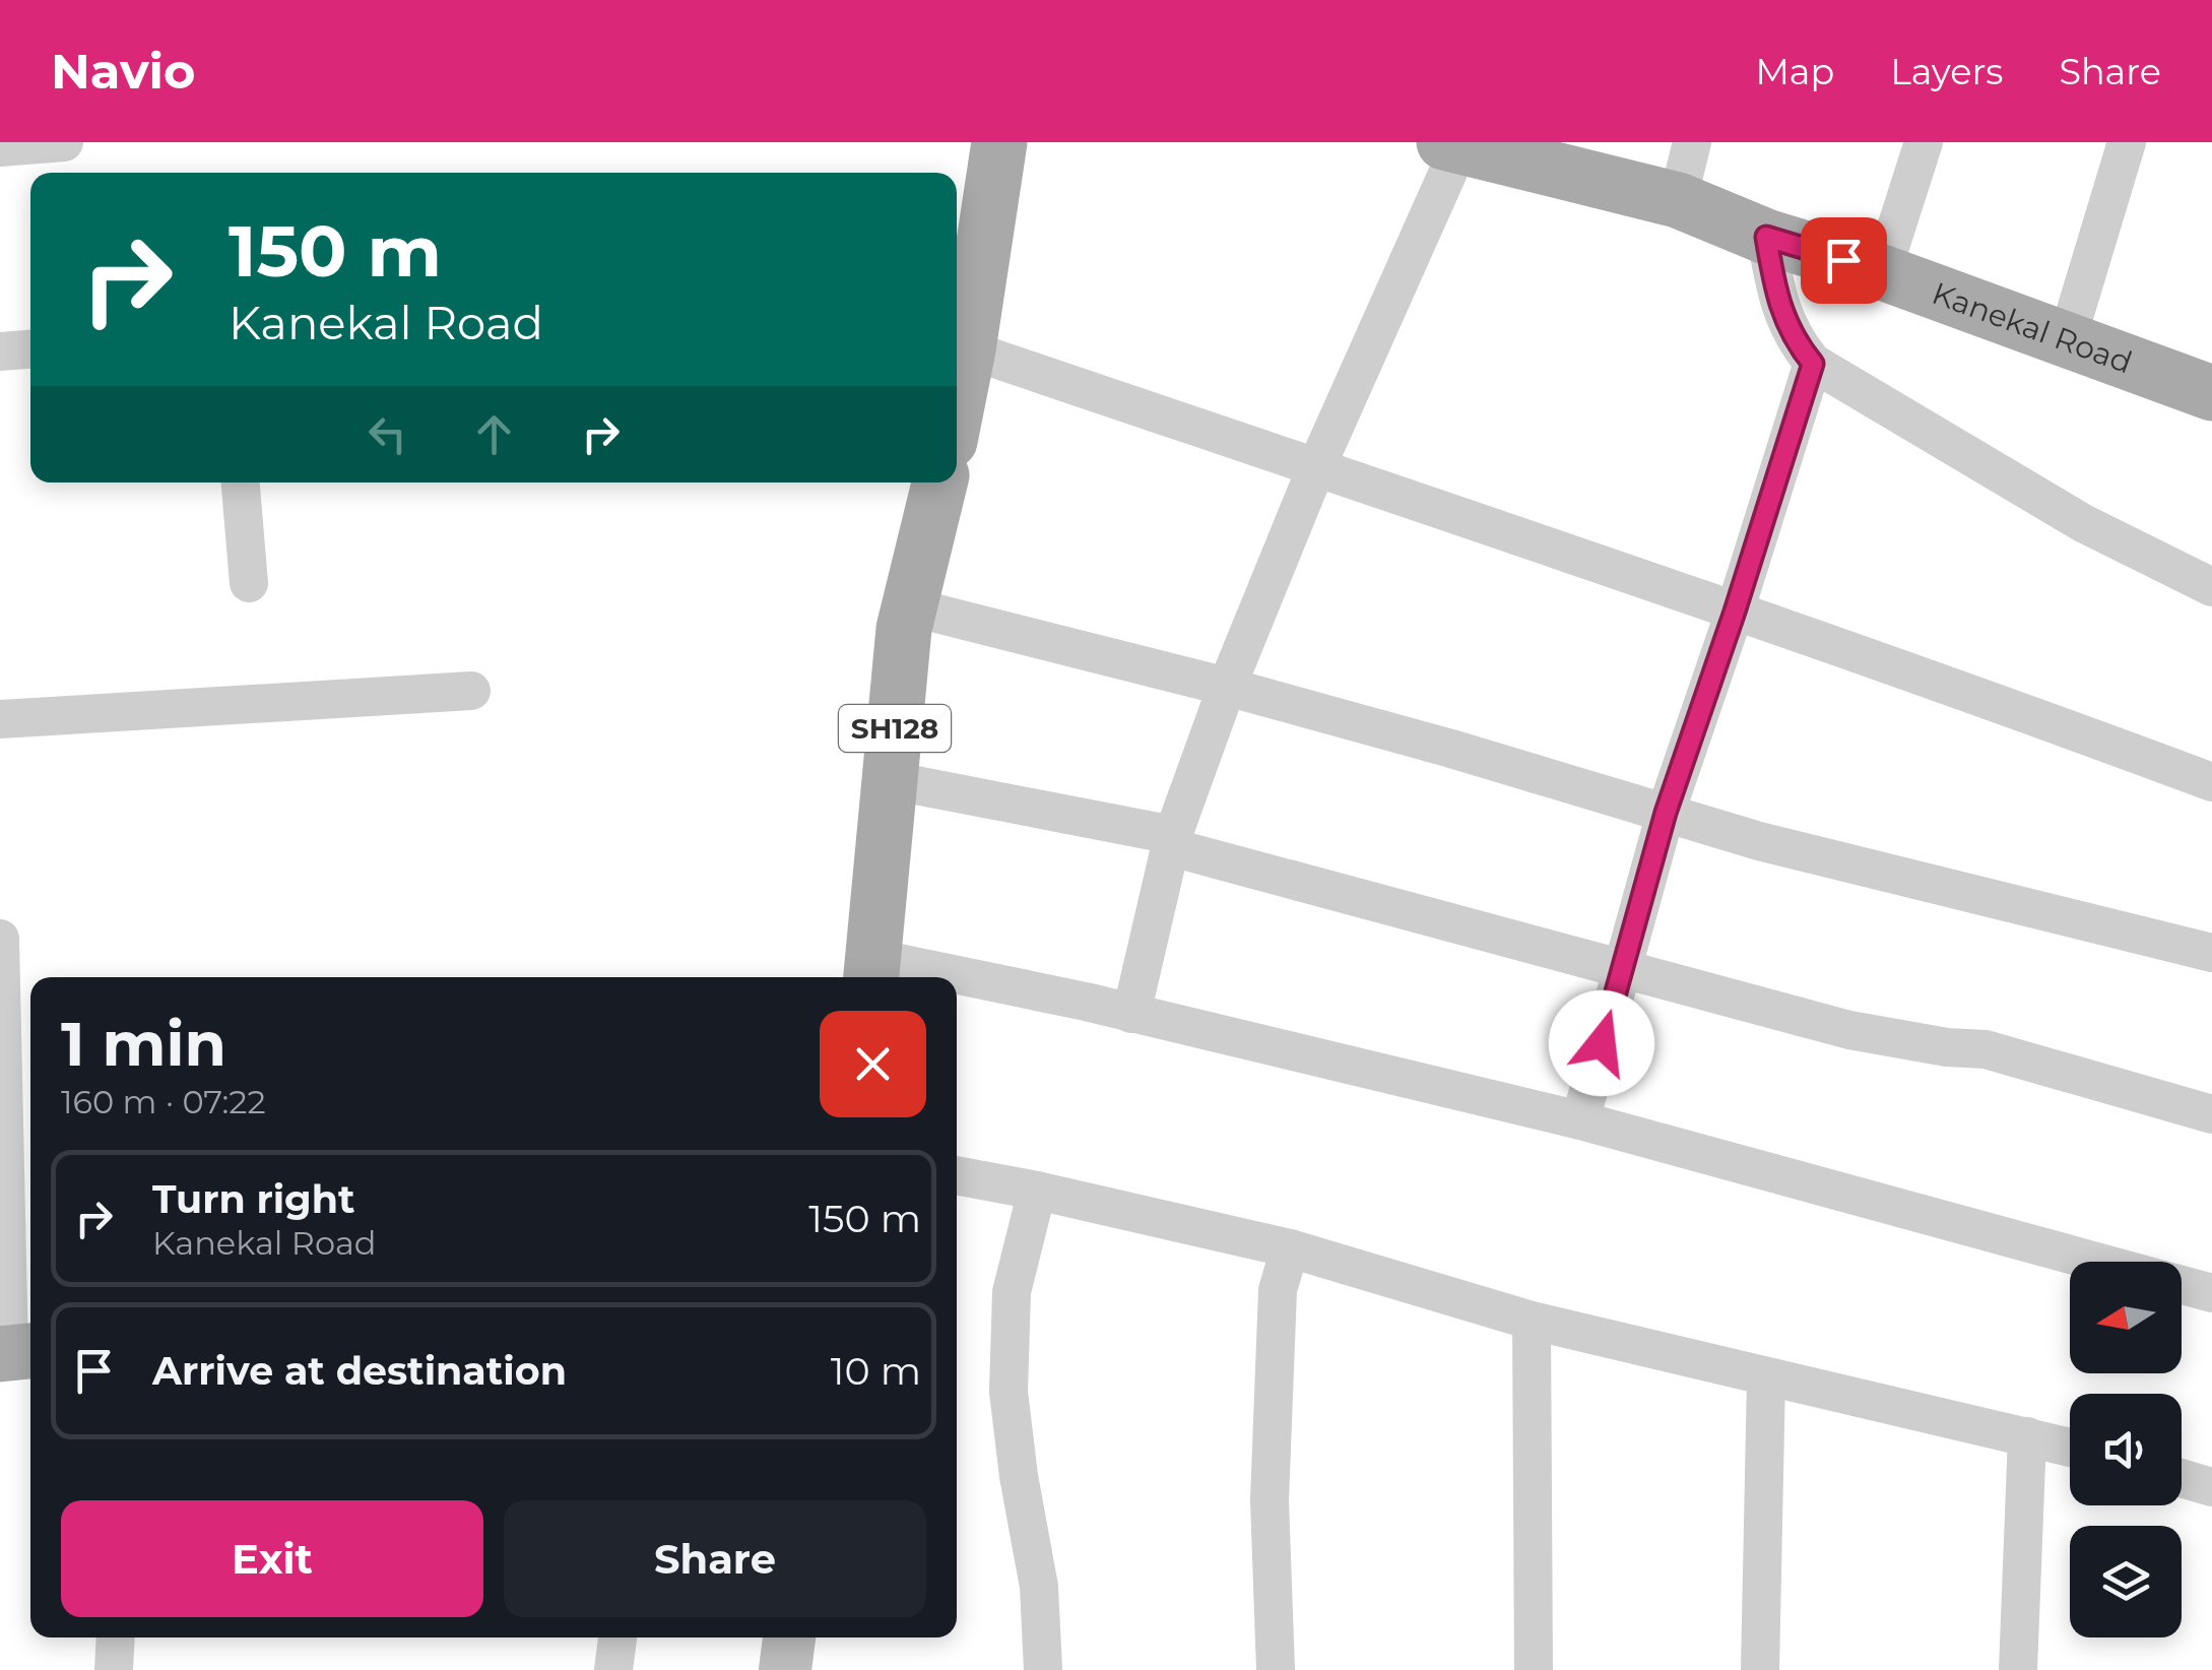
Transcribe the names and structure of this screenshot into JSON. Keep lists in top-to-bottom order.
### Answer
{
  "streets": {
    "main road": ["Kanekal Road", "SH128"]
  },
  "north": "left",
  "page": {
    "header": "Navio",
    "nav": ["Map", "Layers", "Share"],
    "turn": ["150 m", "Kanekal Road"],
    "heading": ["1 min", "160 m · 07:22"],
    "list": [
      {
        "name": "Turn right",
        "note": "Kanekal Road",
        "value": "150 m"
      },
      {
        "name": "Arrive at destination",
        "value": "10 m"
      }
    ],
    "buttons": ["Exit", "Share"]
  }
}
